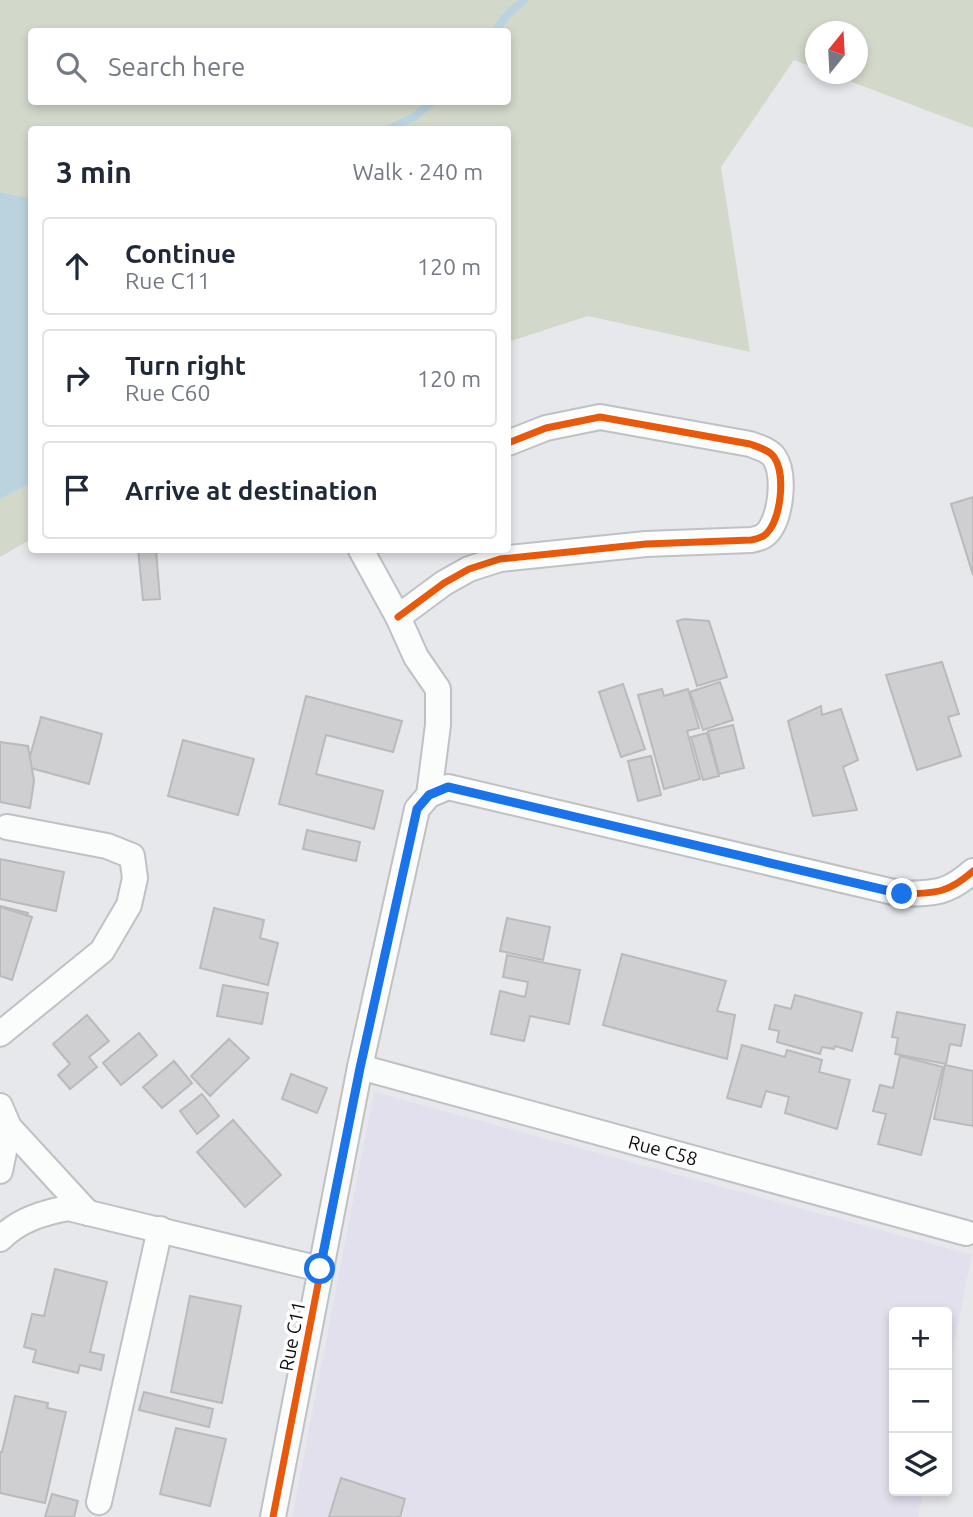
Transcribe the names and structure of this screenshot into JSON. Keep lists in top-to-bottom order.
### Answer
{
  "streets": {
    "street": ["Rue C58", "Rue C11"]
  },
  "crossings": [
    ["Rue C58", "Rue C11"]
  ],
  "north": "top",
  "page": {
    "search": "Search here",
    "heading": ["3 min", "Walk · 240 m"],
    "list": [
      ["Continue", "Rue C11", "120 m"],
      ["Turn right", "Rue C60", "120 m"],
      "Arrive at destination"
    ],
    "map_buttons": ["+", "−"]
  }
}
